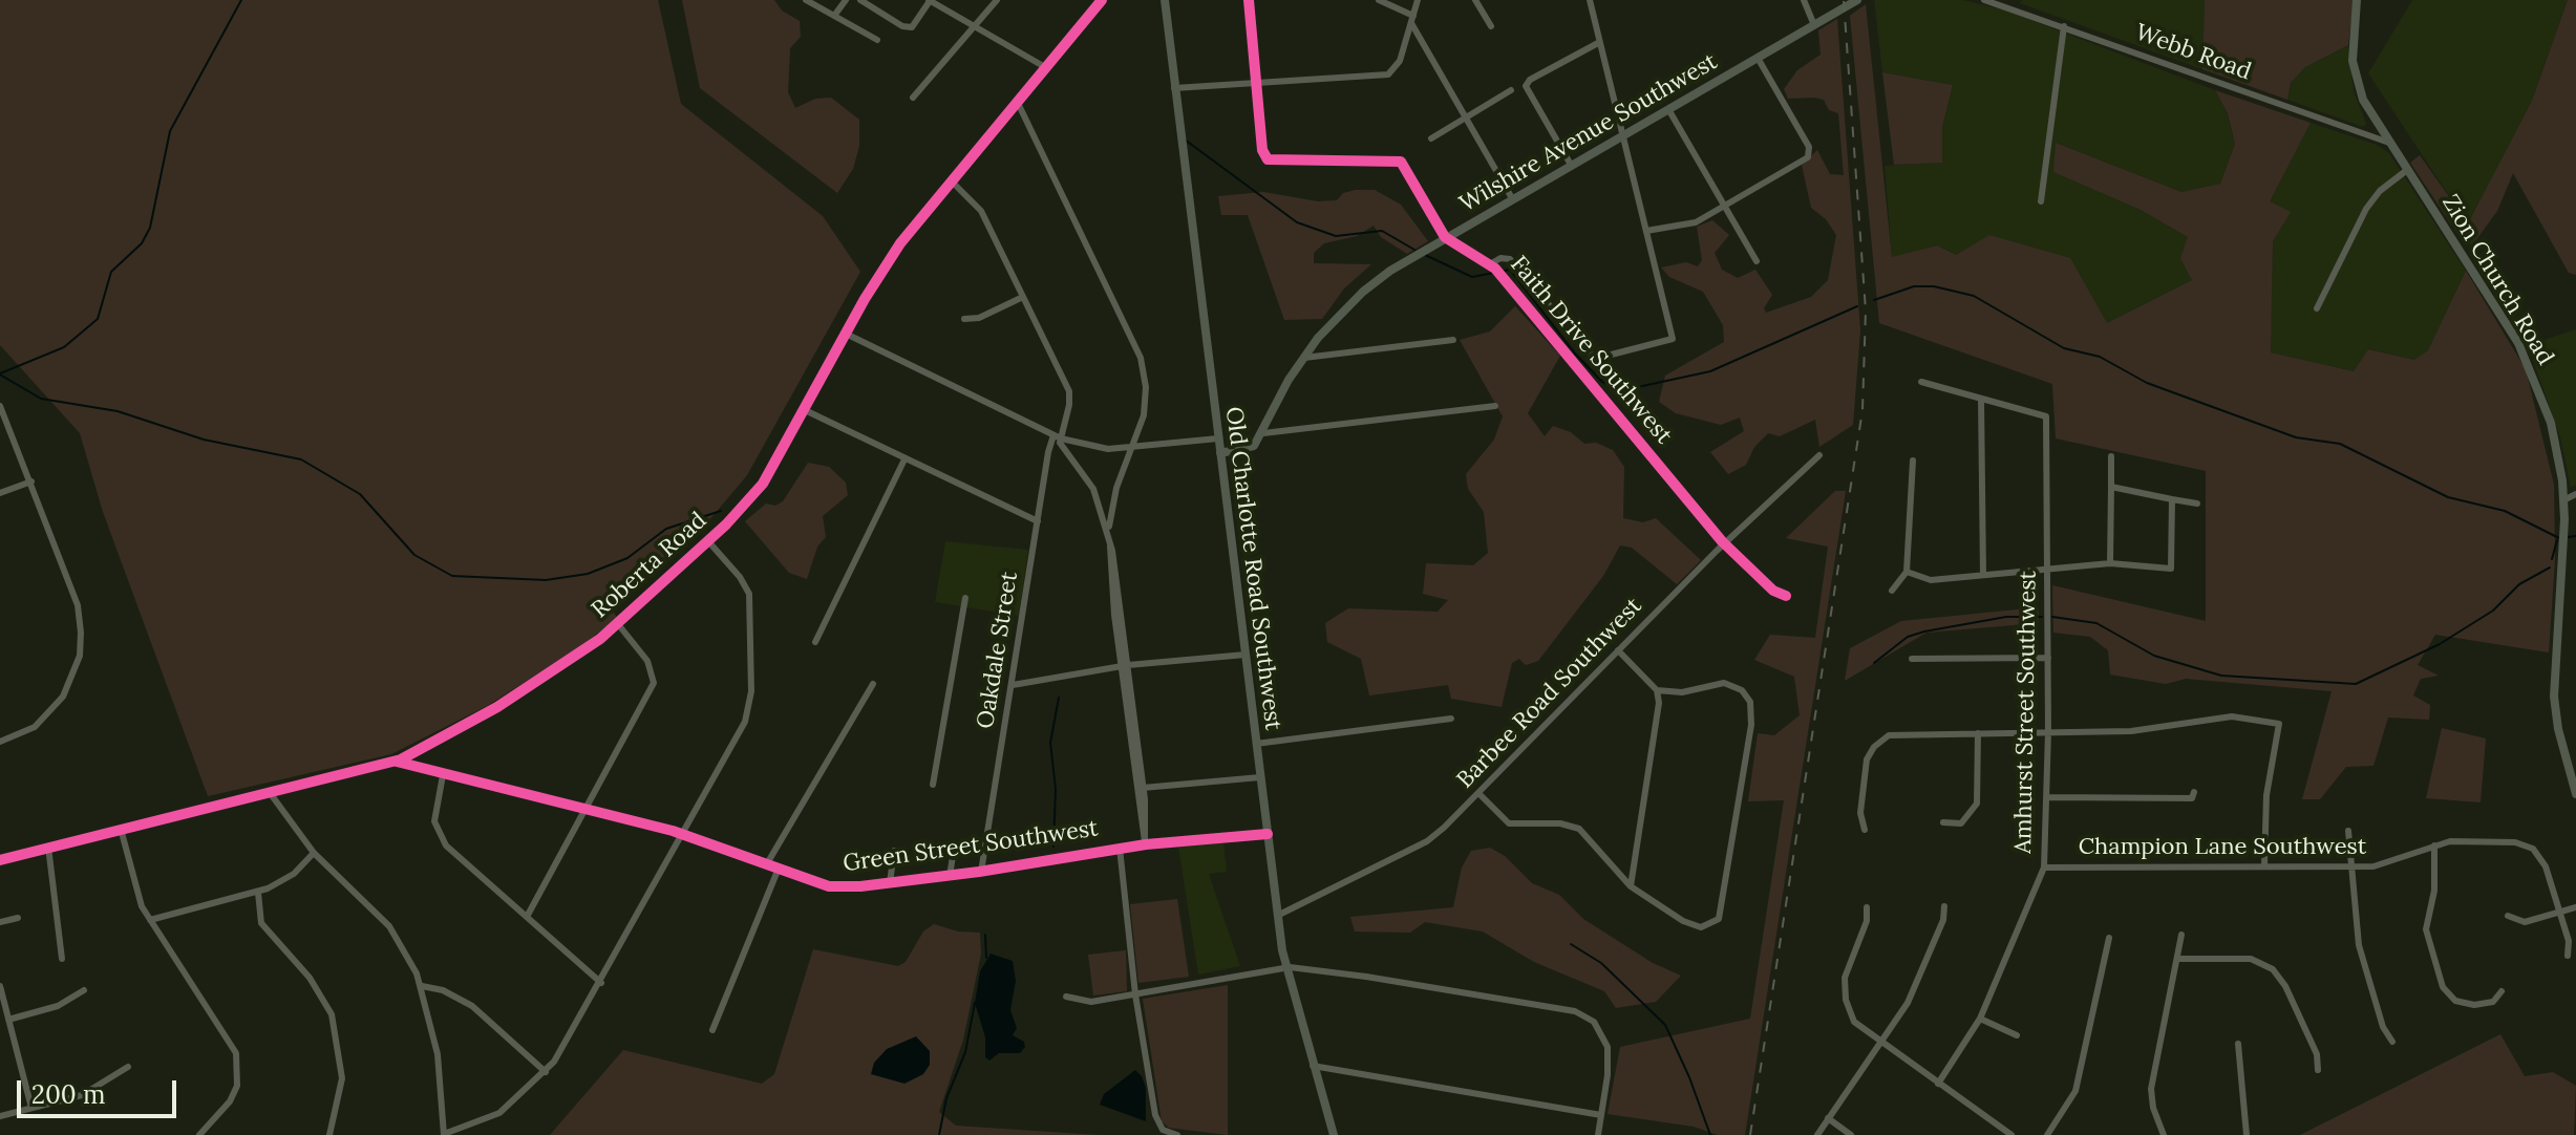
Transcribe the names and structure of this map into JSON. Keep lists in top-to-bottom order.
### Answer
{
  "streets": {
    "street": [
      "Webb Road",
      "Wilshire Avenue Southwest",
      "Zion Church Road",
      "Faith Drive Southwest",
      "Roberta Road",
      "Old Charlotte Road Southwest",
      "Oakdale Street",
      "Barbee Road Southwest",
      "Amhurst Street Southwest",
      "Green Street Southwest",
      "Champion Lane Southwest"
    ]
  },
  "crossings": [
    ["Webb Road", "Zion Church Road"],
    ["Wilshire Avenue Southwest", "Faith Drive Southwest"],
    ["Faith Drive Southwest", "Barbee Road Southwest"],
    ["Roberta Road", "Oakdale Street"],
    ["Roberta Road", "Green Street Southwest"],
    ["Old Charlotte Road Southwest", "Barbee Road Southwest"],
    ["Old Charlotte Road Southwest", "Green Street Southwest"],
    ["Oakdale Street", "Green Street Southwest"],
    ["Amhurst Street Southwest", "Champion Lane Southwest"]
  ],
  "scale_bar": "200 m"
}
